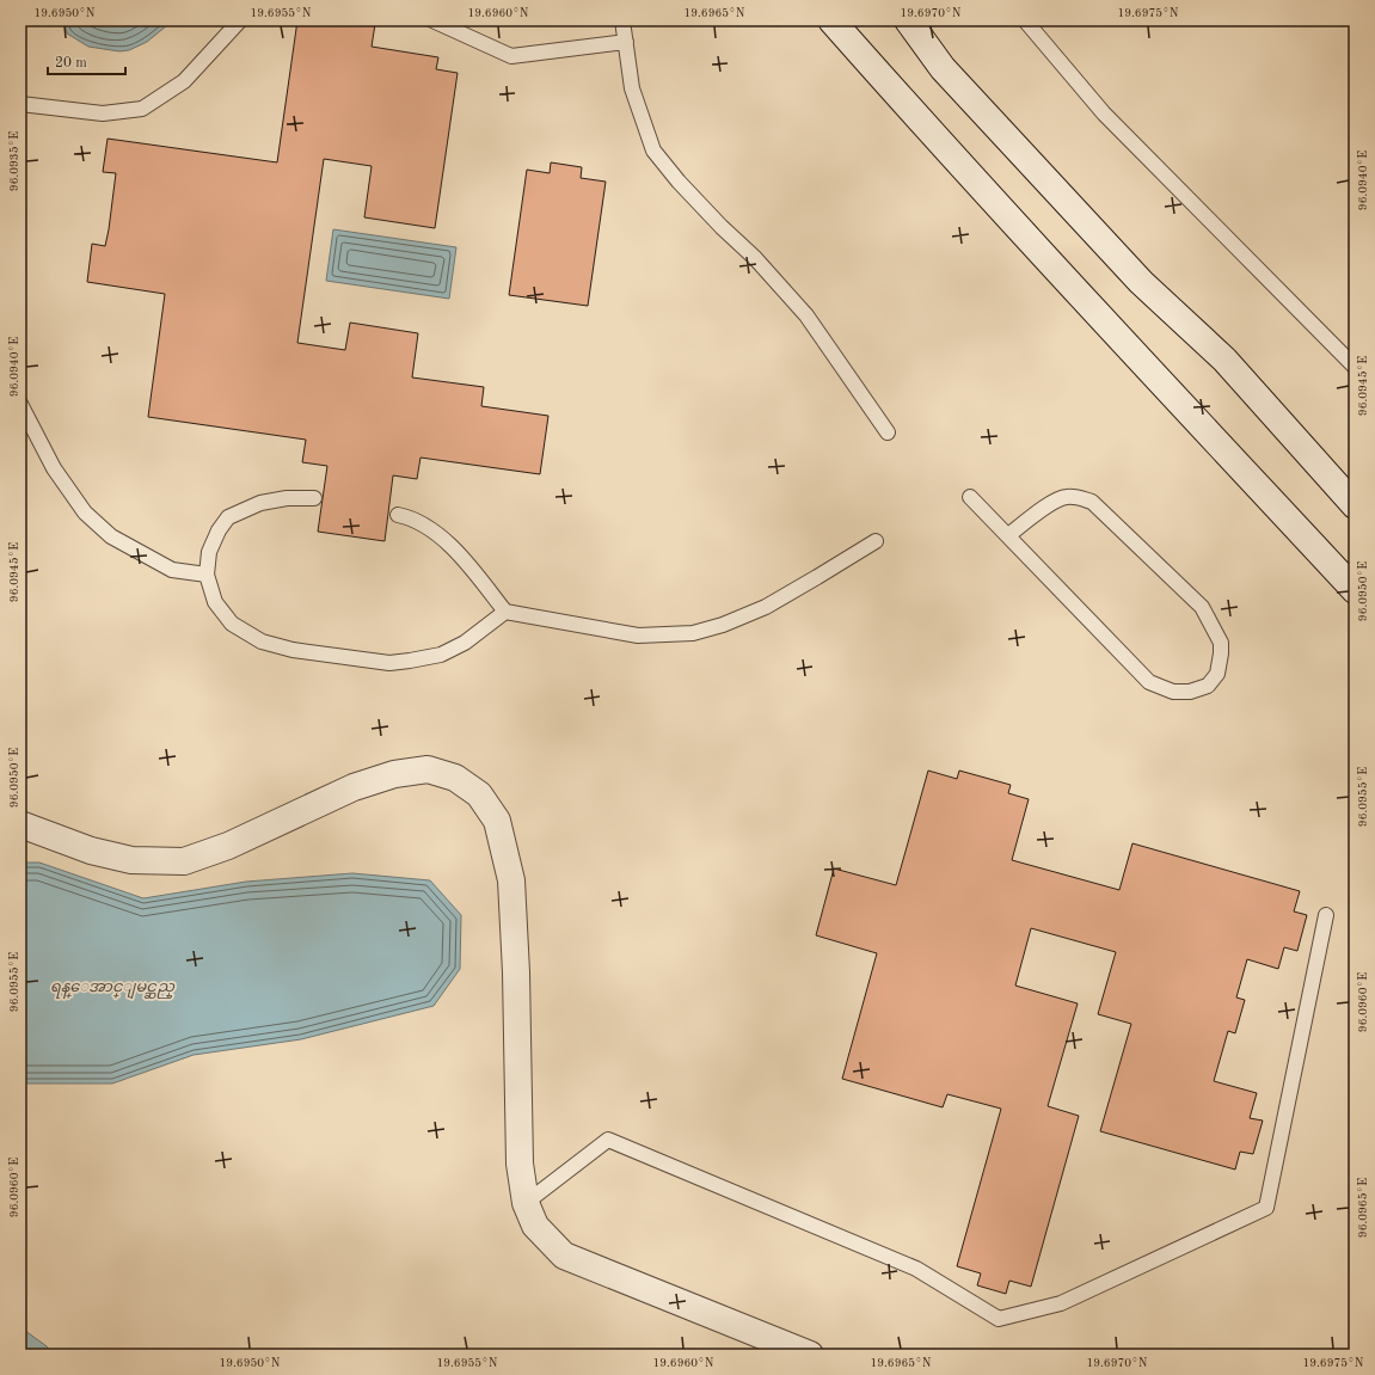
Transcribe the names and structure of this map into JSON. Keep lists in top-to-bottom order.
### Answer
{
  "water": ["ရန္ေအာင္ျမင္ဆည္"],
  "scale_bar": "20 m",
  "coordinates": [
    "19.6950°N",
    "19.6955°N",
    "19.6960°N",
    "19.6965°N",
    "19.6970°N",
    "19.6975°N",
    "96.0935°E",
    "96.0940°E",
    "96.0945°E",
    "96.0950°E",
    "96.0955°E",
    "96.0960°E",
    "96.0965°E"
  ]
}
